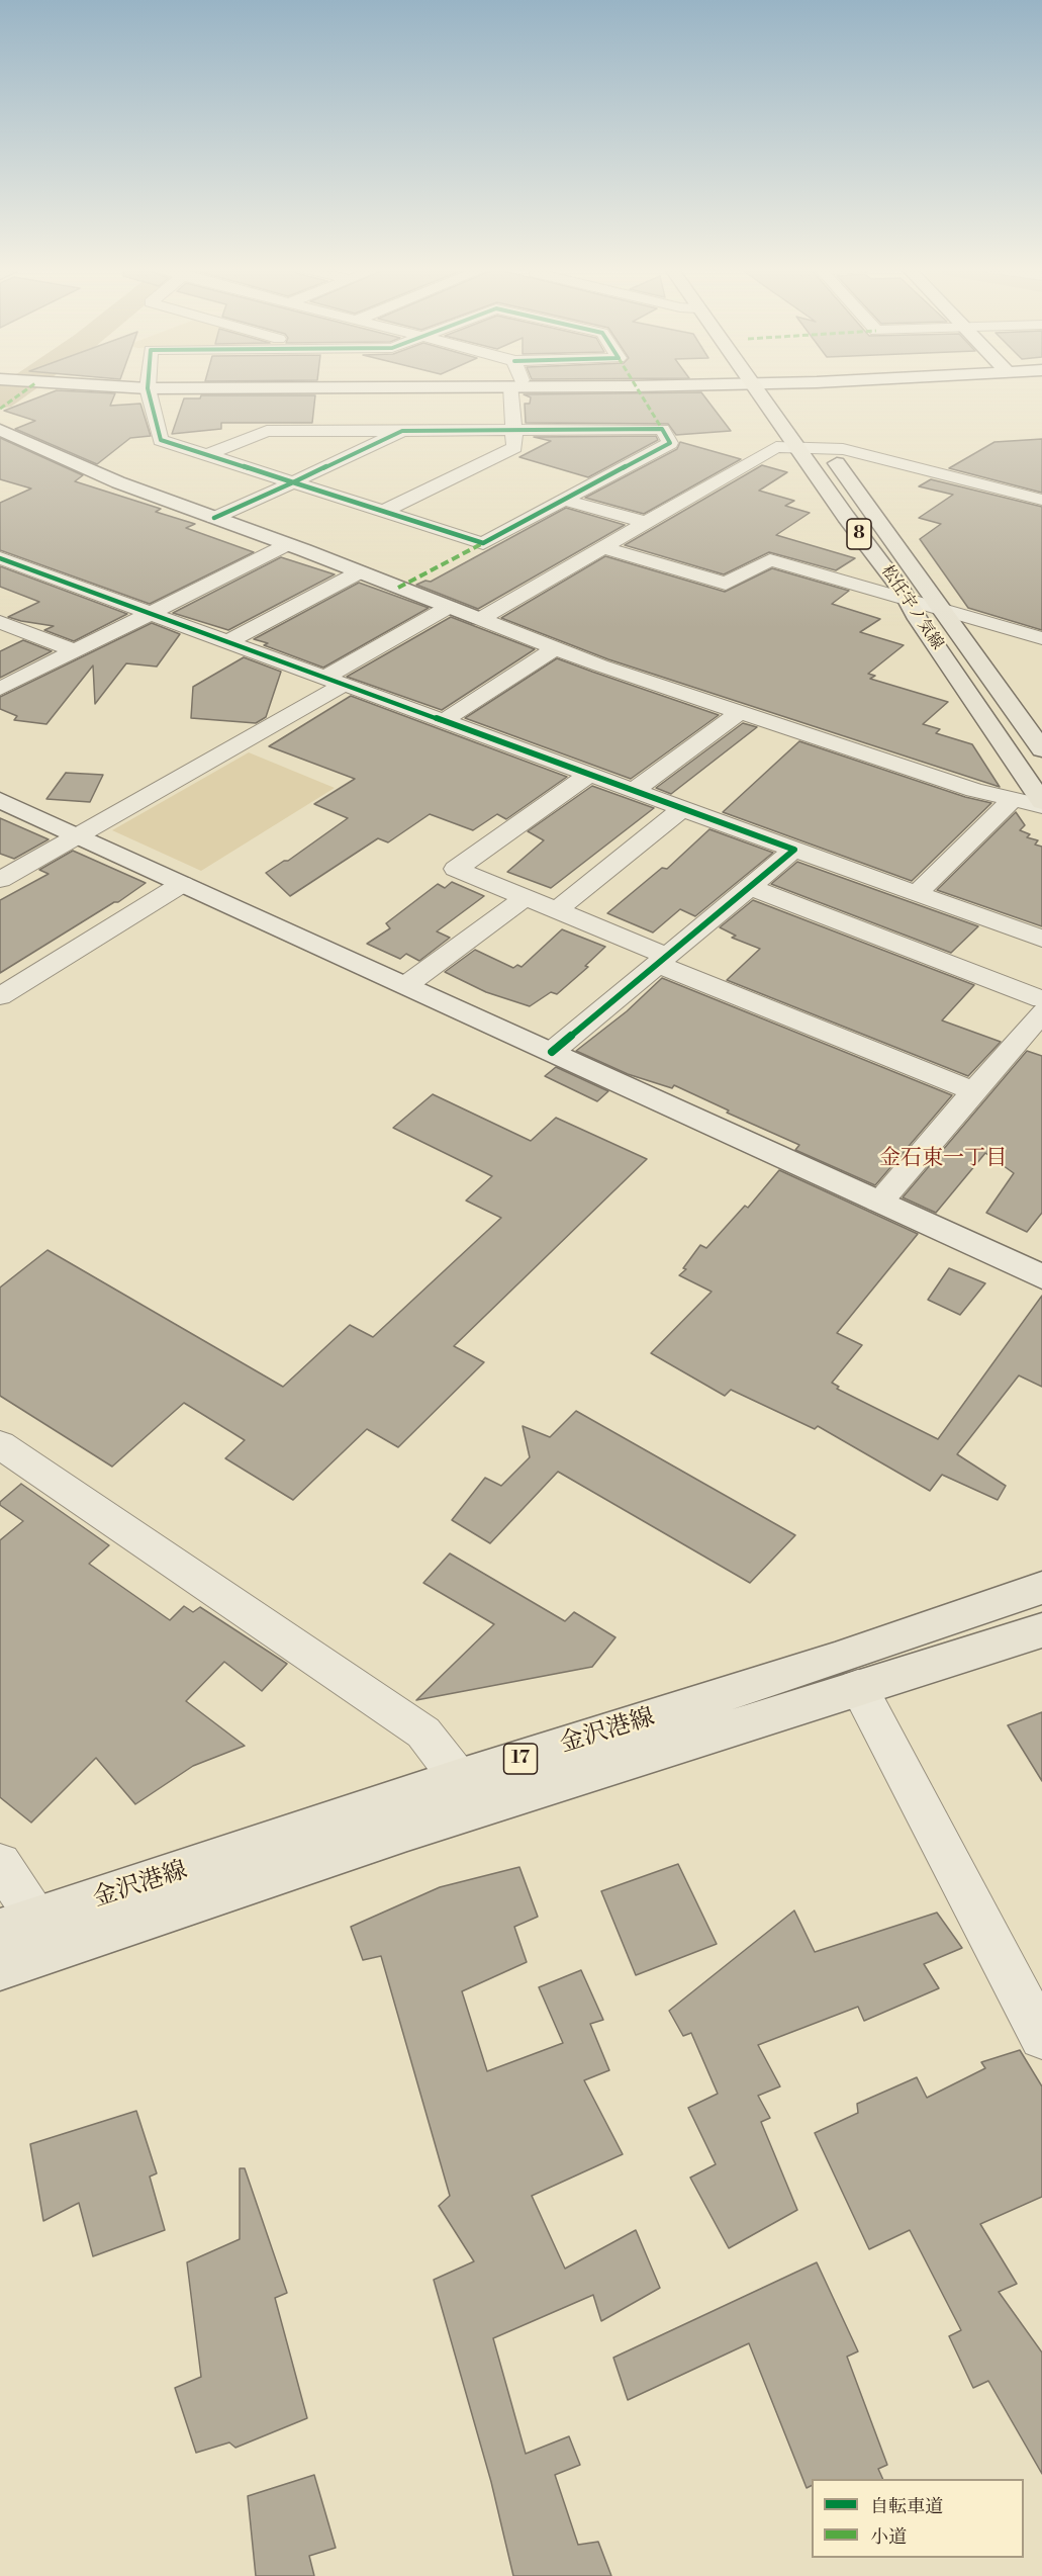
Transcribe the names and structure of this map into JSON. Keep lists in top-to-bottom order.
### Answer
{
  "streets": {
    "main road": [
      "8",
      "松任宇ノ気線",
      "金沢港線",
      "17"
    ]
  },
  "districts": ["金石東一丁目"],
  "legend": ["自転車道", "小道"]
}
